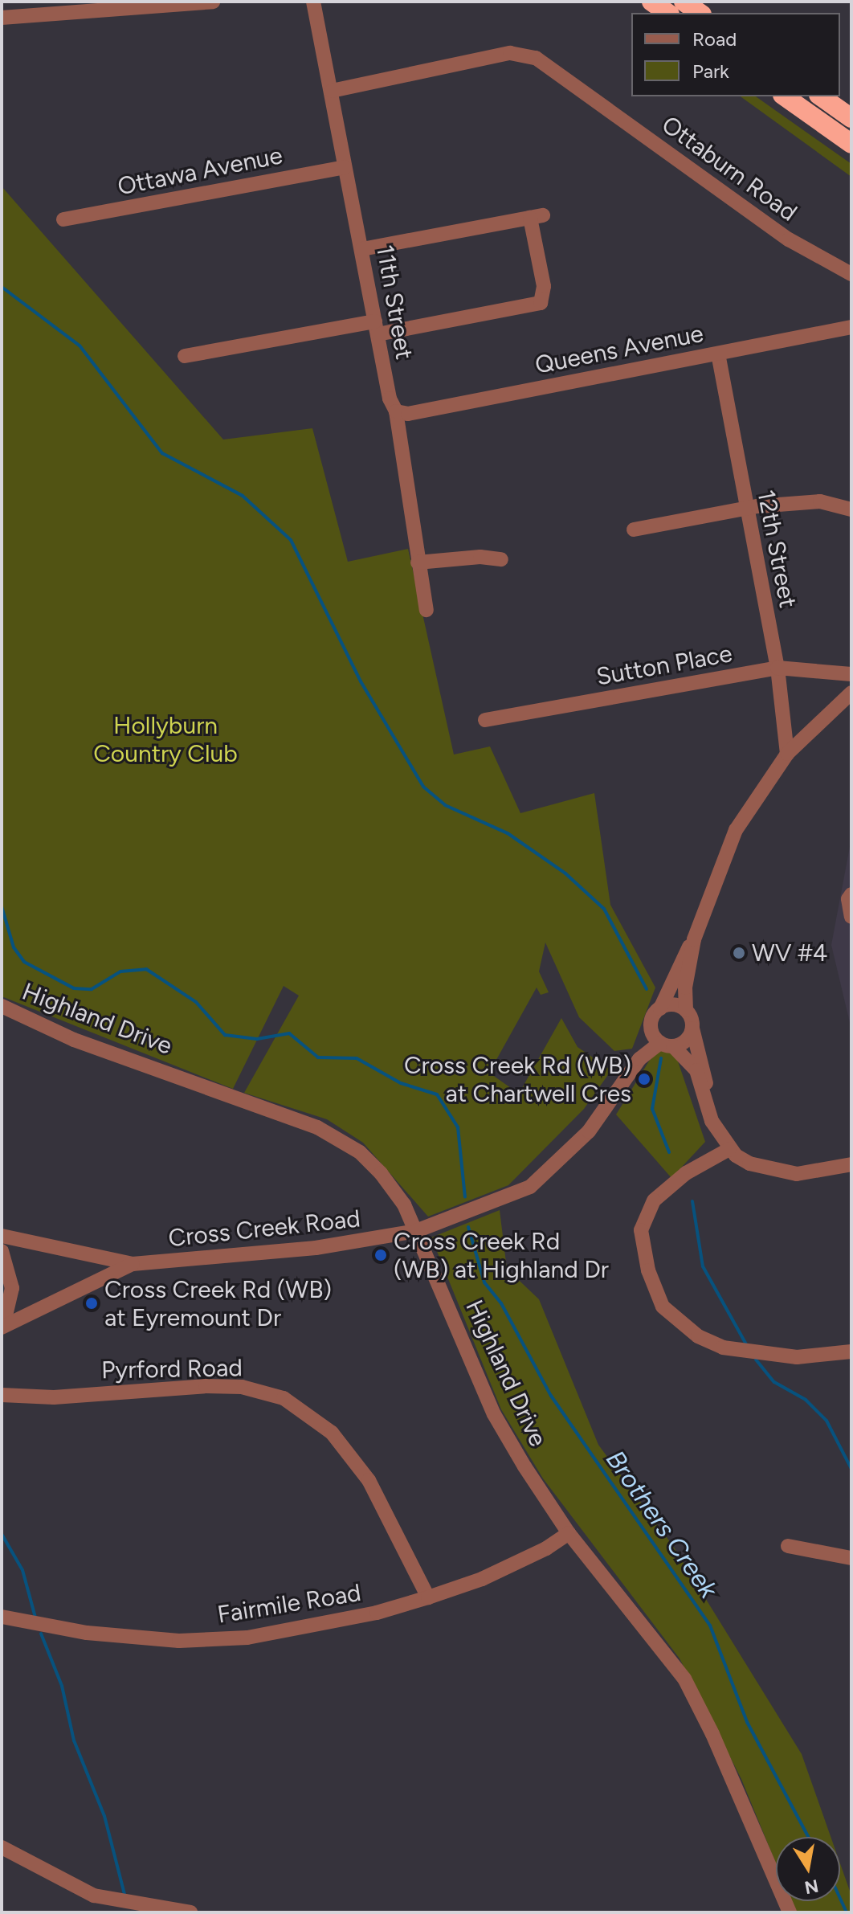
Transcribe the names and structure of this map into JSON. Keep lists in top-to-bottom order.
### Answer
{
  "streets": {
    "street": [
      "Ottaburn Road",
      "Ottawa Avenue",
      "11th Street",
      "Queens Avenue",
      "12th Street",
      "Sutton Place",
      "Highland Drive",
      "Cross Creek Road",
      "Pyrford Road",
      "Fairmile Road"
    ]
  },
  "crossings": [
    ["Ottaburn Road", "11th Street"],
    ["Ottawa Avenue", "11th Street"],
    ["11th Street", "Queens Avenue"],
    ["Queens Avenue", "12th Street"],
    ["12th Street", "Sutton Place"],
    ["Highland Drive", "Cross Creek Road"],
    ["Highland Drive", "Fairmile Road"],
    ["Pyrford Road", "Fairmile Road"]
  ],
  "water": ["Brothers Creek"],
  "parks": ["Hollyburn Country Club"],
  "places": [
    "WV #4",
    "Cross Creek Rd (WB) at Chartwell Cres",
    "Cross Creek Rd (WB) at Highland Dr",
    "Cross Creek Rd (WB) at Eyremount Dr"
  ],
  "legend": ["Road", "Park"],
  "north": "bottom"
}
